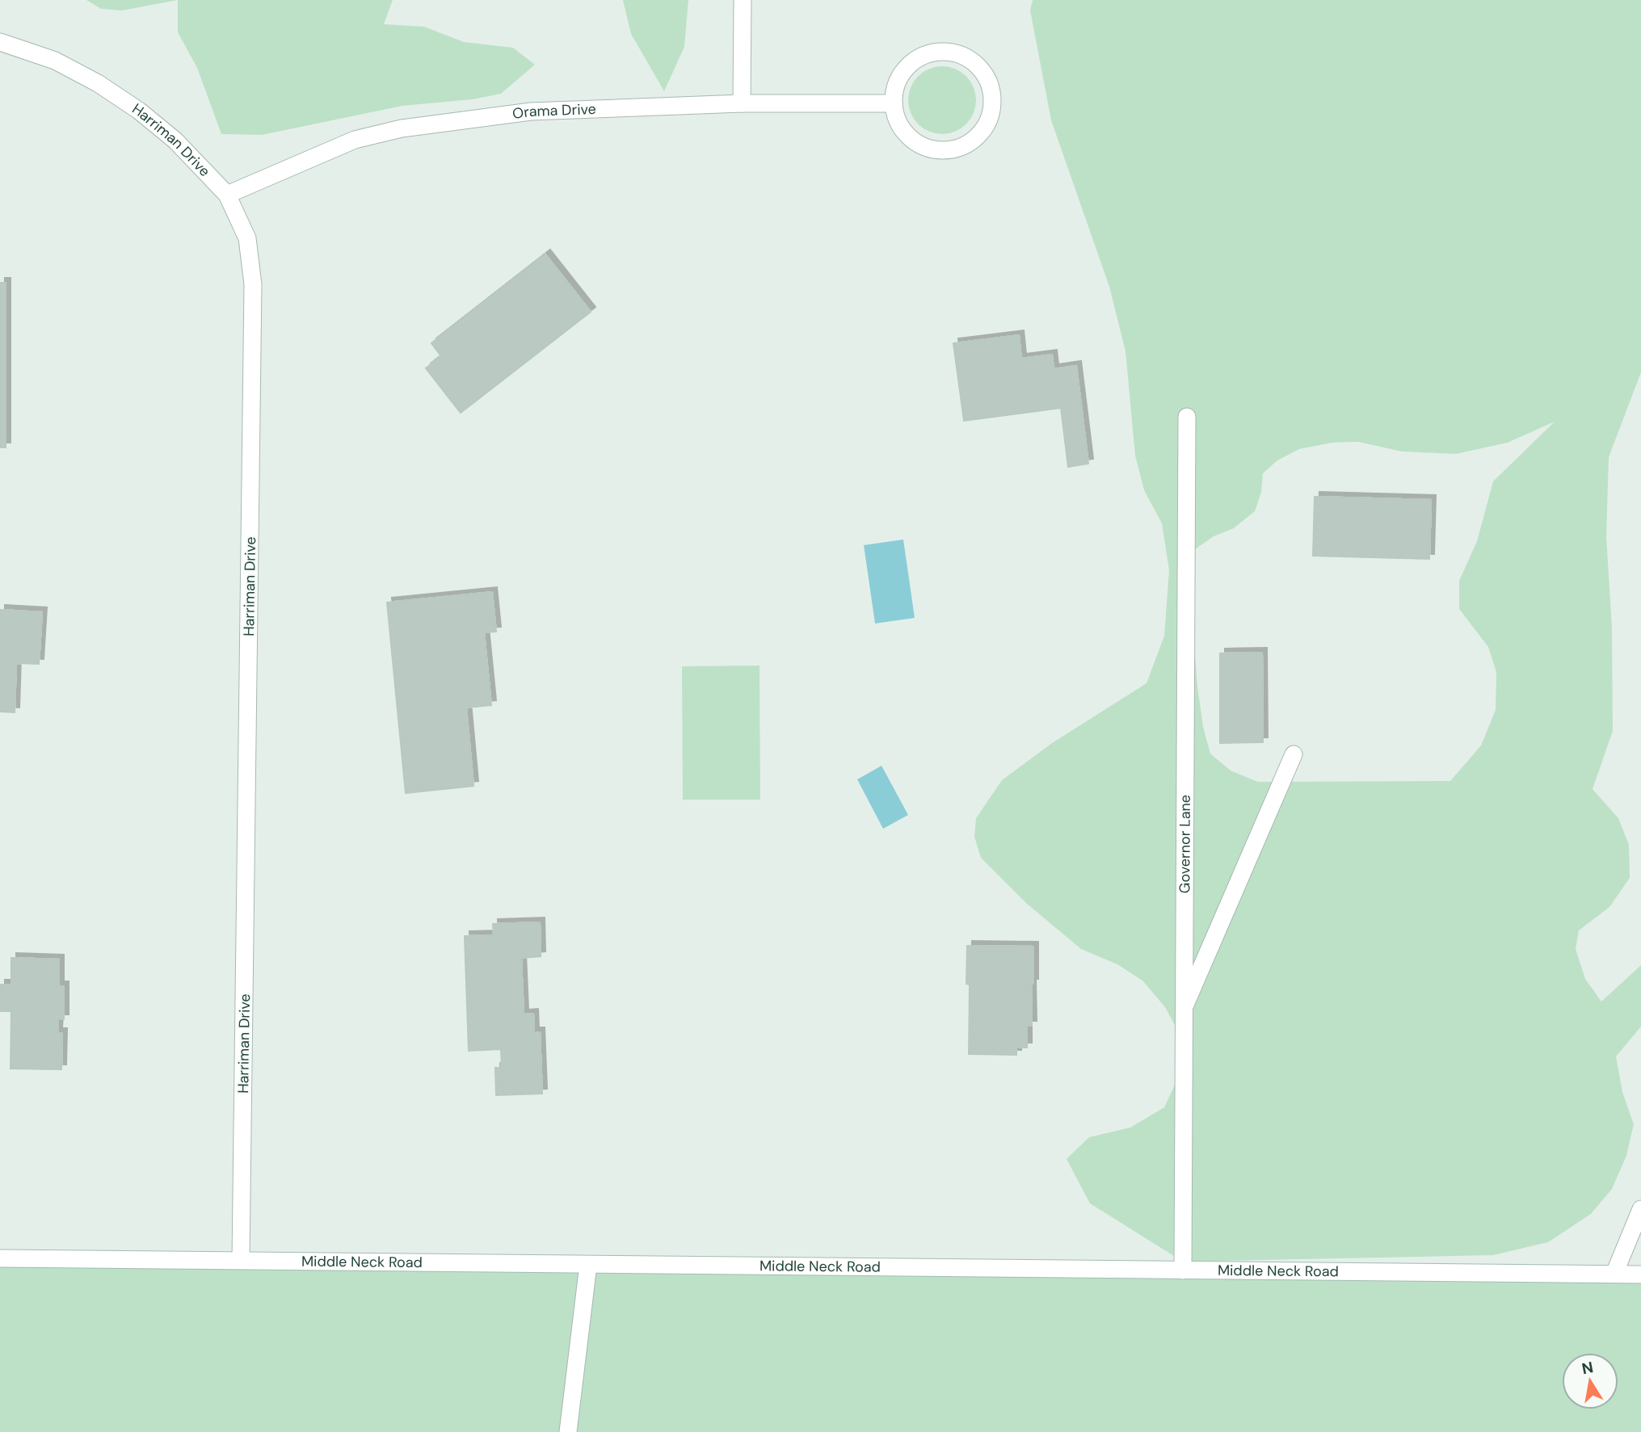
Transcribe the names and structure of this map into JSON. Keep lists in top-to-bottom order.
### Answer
{
  "streets": {
    "street": [
      "Orama Drive",
      "Harriman Drive",
      "Governor Lane",
      "Middle Neck Road"
    ]
  },
  "crossings": [
    ["Orama Drive", "Harriman Drive"],
    ["Harriman Drive", "Middle Neck Road"],
    ["Governor Lane", "Middle Neck Road"]
  ],
  "north": "top"
}
